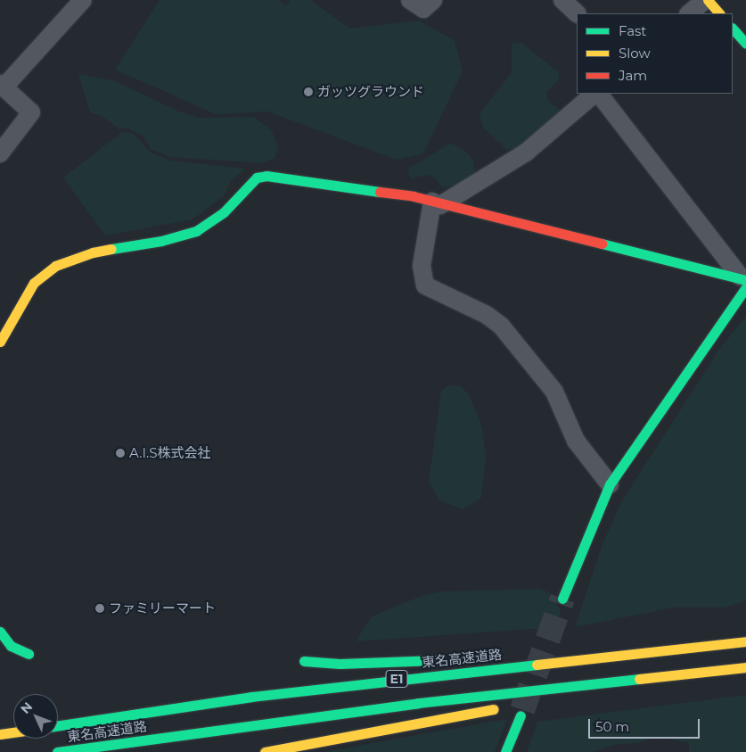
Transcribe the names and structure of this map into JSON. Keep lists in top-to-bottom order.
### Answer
{
  "streets": {
    "main road": ["東名高速道路", "E1"]
  },
  "places": ["ガッツグラウンド", "A.I.S株式会社", "ファミリーマート"],
  "legend": ["Fast", "Slow", "Jam"],
  "scale_bar": "50 m",
  "north": "top left"
}
